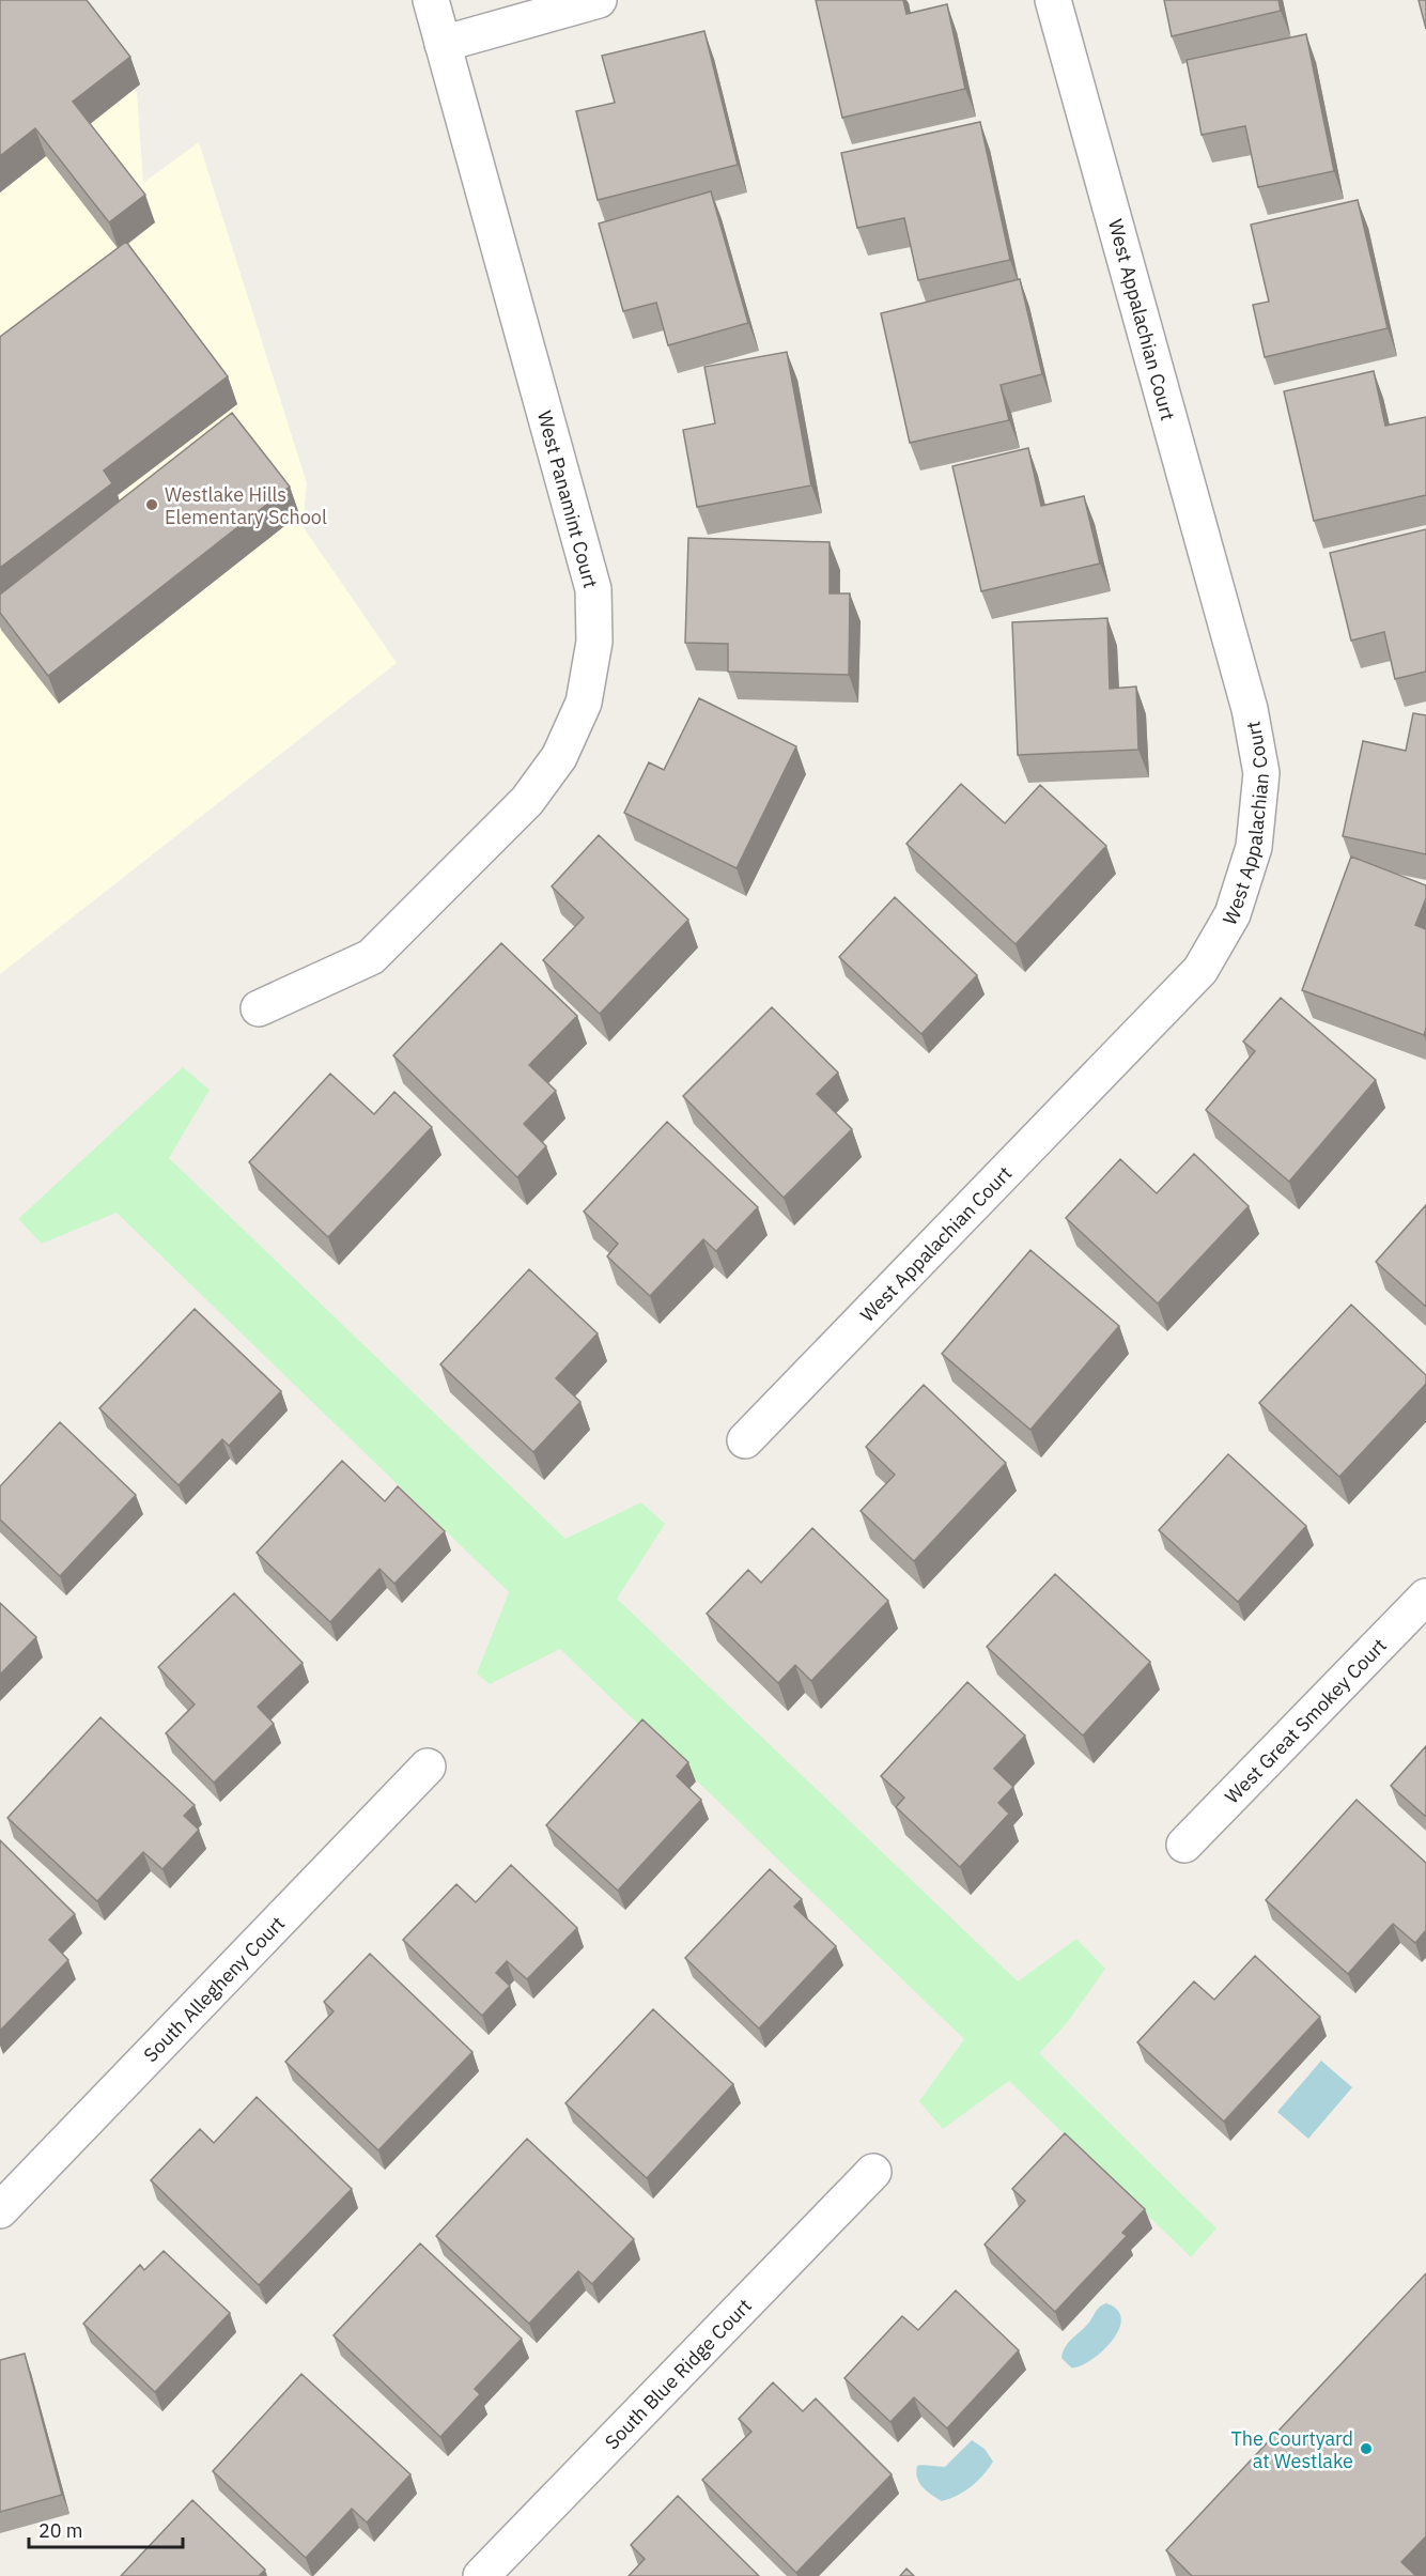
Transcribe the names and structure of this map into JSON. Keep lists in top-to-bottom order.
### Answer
{
  "streets": {
    "street": [
      "West Appalachian Court",
      "West Panamint Court",
      "West Great Smokey Court",
      "South Allegheny Court",
      "South Blue Ridge Court"
    ]
  },
  "places": ["Westlake Hills Elementary School", "The Courtyard at Westlake"],
  "scale_bar": "20 m"
}
